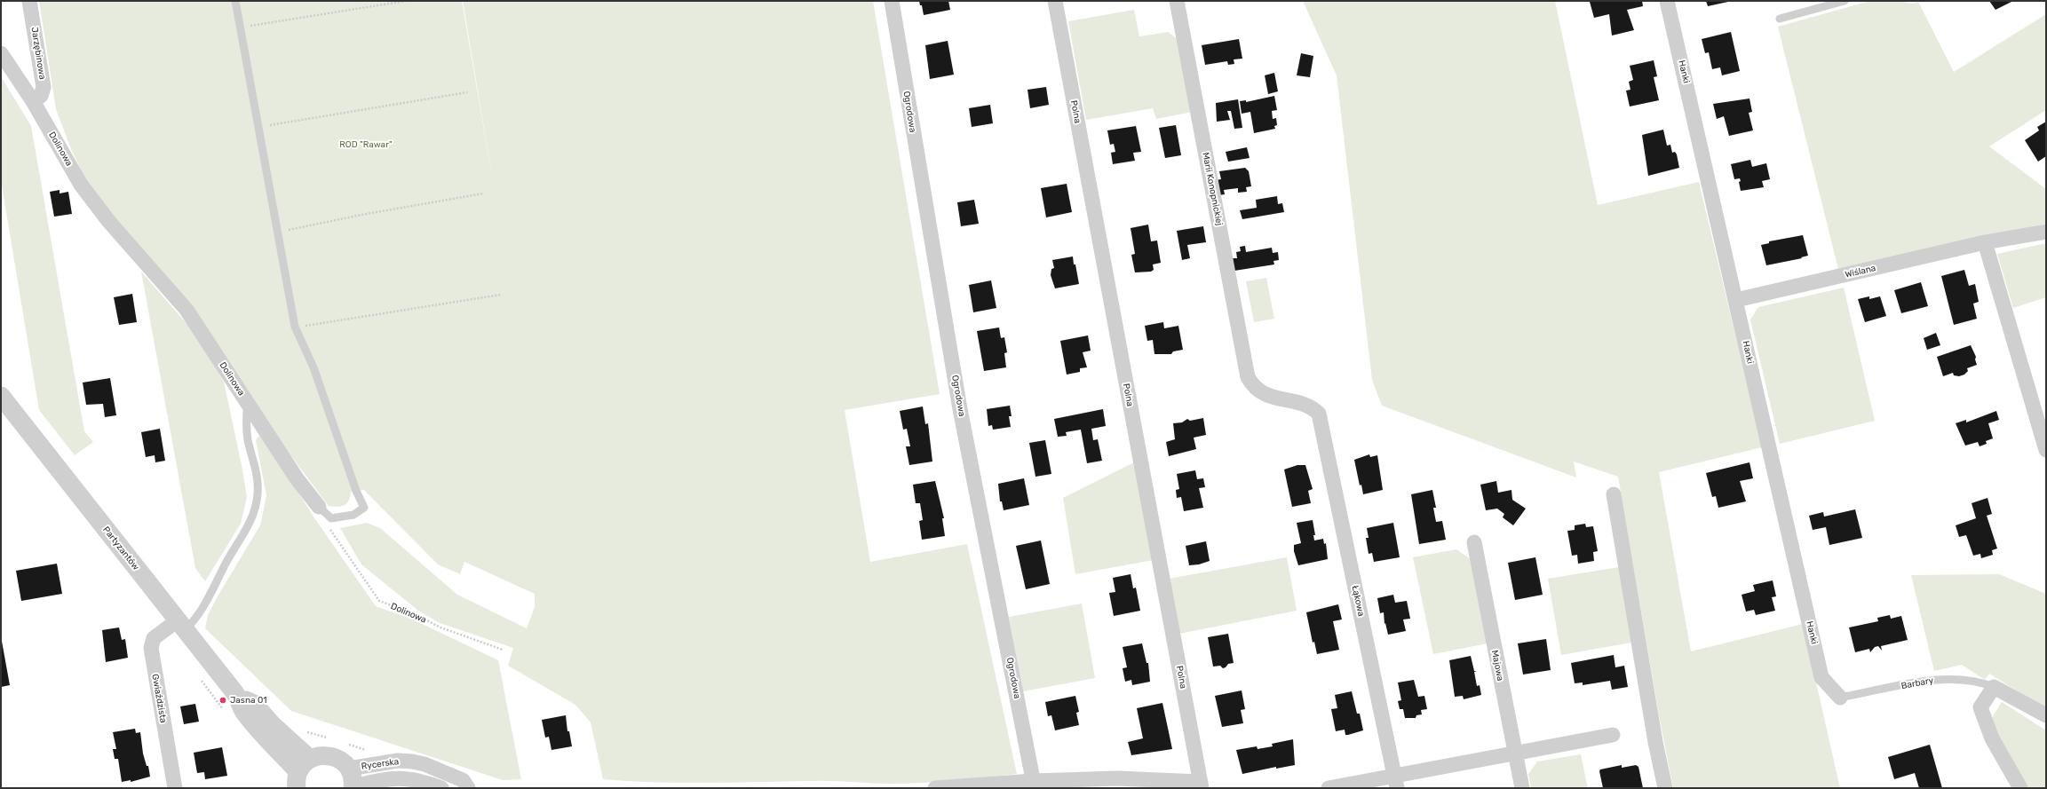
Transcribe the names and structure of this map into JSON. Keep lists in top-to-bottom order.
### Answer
{
  "streets": {
    "street": [
      "Jarzębinowa",
      "Hanki",
      "Ogrodowa",
      "Polna",
      "Dolinowa",
      "Marii Konopnickiej",
      "Wiślana",
      "Partyzantów",
      "Łąkowa",
      "Majowa",
      "Gwiaździsta",
      "Rycerska"
    ],
    "lane": ["Barbary"]
  },
  "crossings": [
    ["Jarzębinowa", "Dolinowa"],
    ["Hanki", "Wiślana"],
    ["Hanki", "Barbary"],
    ["Marii Konopnickiej", "Łąkowa"],
    ["Partyzantów", "Gwiaździsta"]
  ],
  "parks": ["ROD \"Rawar\""],
  "places": ["Jasna 01"]
}
